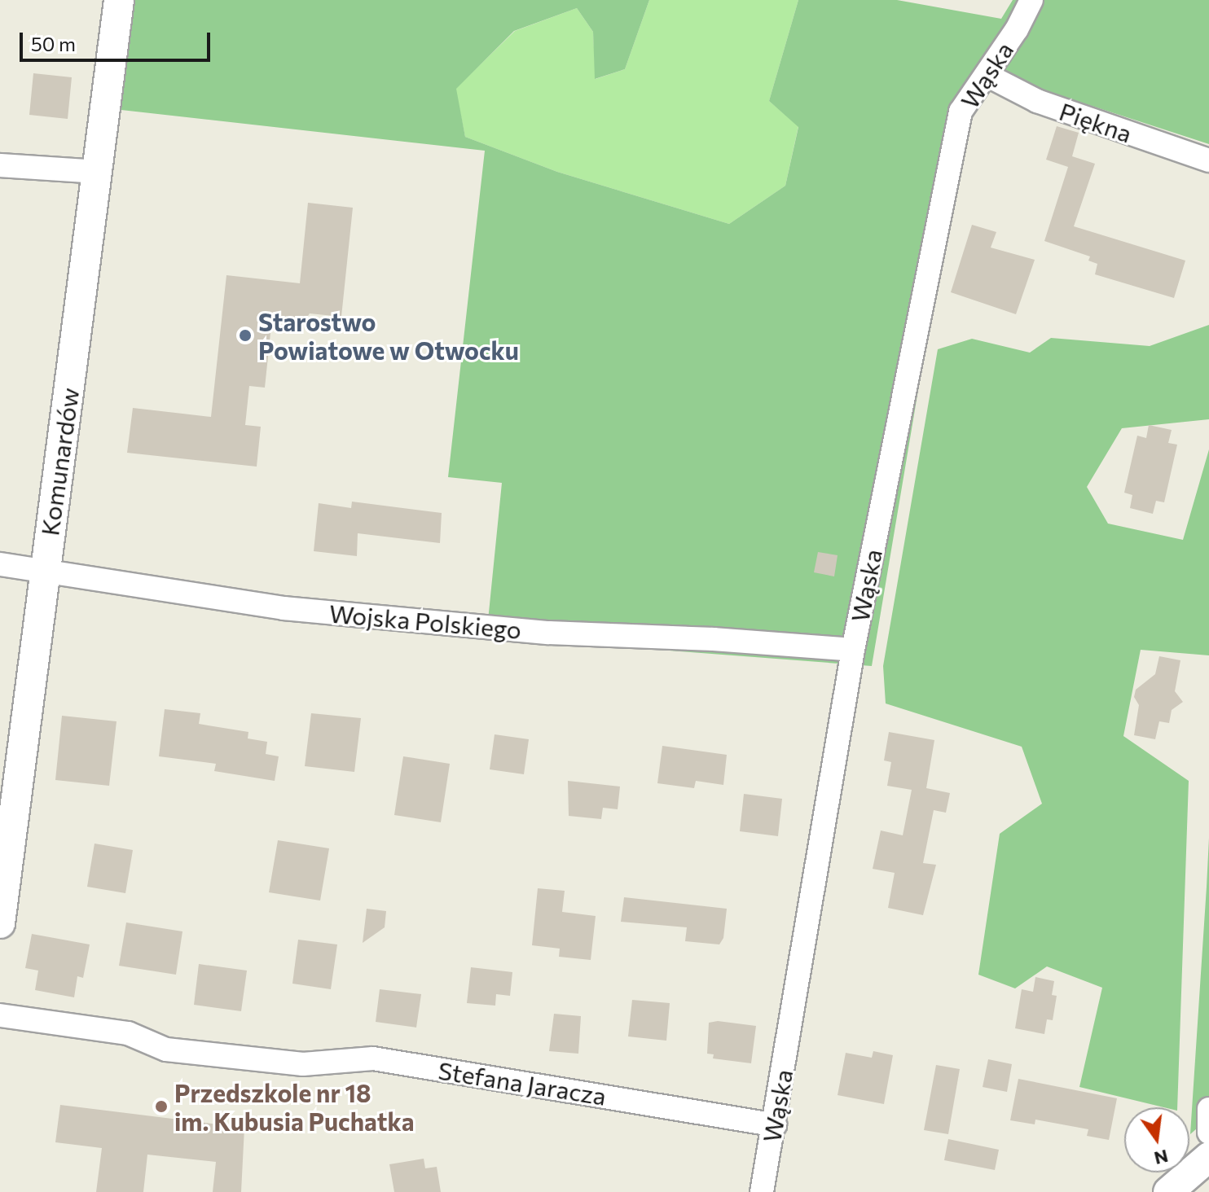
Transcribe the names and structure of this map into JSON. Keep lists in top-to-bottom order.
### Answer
{
  "streets": {
    "street": [
      "Wąska",
      "Piękna",
      "Komunardów",
      "Wojska Polskiego",
      "Stefana Jaracza"
    ]
  },
  "crossings": [
    ["Wąska", "Piękna"],
    ["Wąska", "Wojska Polskiego"],
    ["Wąska", "Stefana Jaracza"],
    ["Komunardów", "Wojska Polskiego"]
  ],
  "places": ["Starostwo Powiatowe w Otwocku", "Przedszkole nr 18 im. Kubusia Puchatka"],
  "scale_bar": "50 m",
  "north": "bottom"
}
